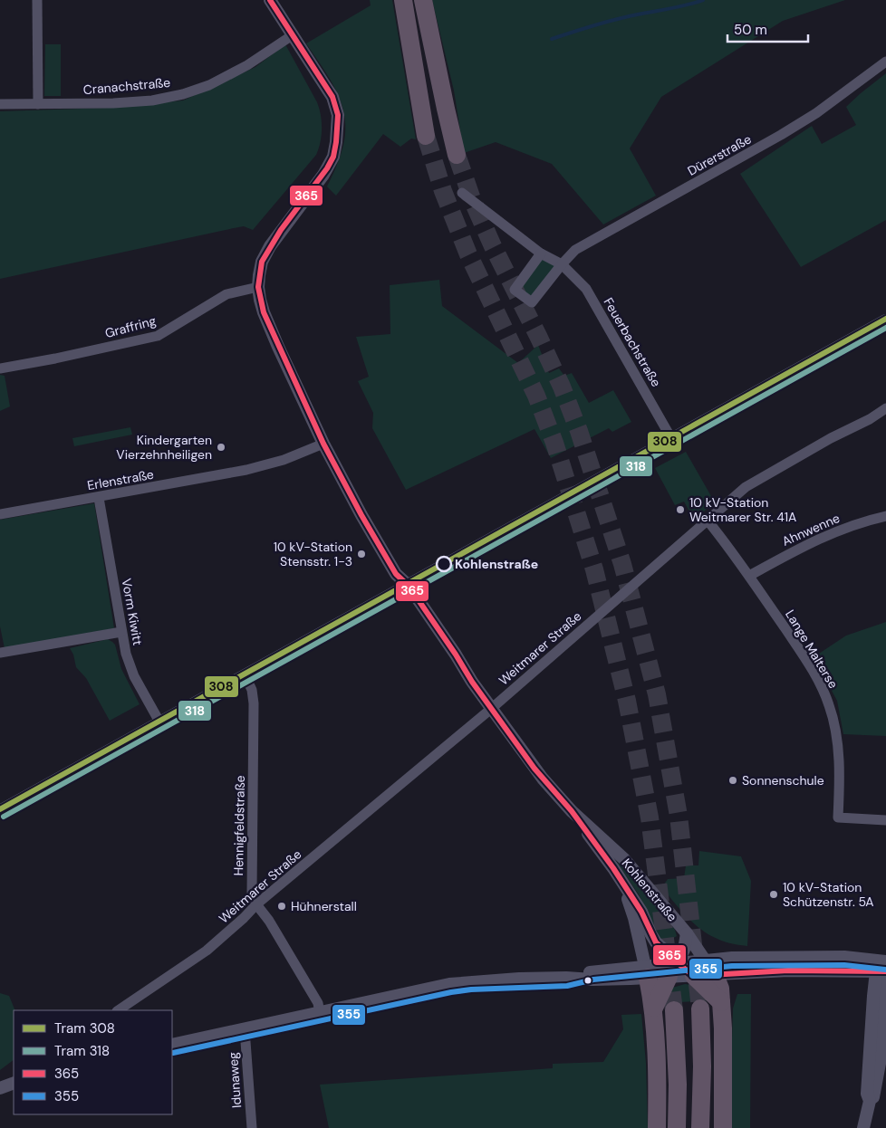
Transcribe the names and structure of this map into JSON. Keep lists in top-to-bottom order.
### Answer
{
  "streets": {
    "street": [
      "Cranachstraße",
      "Dürerstraße",
      "Graffring",
      "Feuerbachstraße",
      "Erlenstraße",
      "Ahnwenne",
      "Vorm Kiwitt",
      "Weitmarer Straße",
      "Lange Malterse",
      "Hennigfeldstraße",
      "Kohlenstraße",
      "Idunaweg"
    ]
  },
  "crossings": [
    ["Dürerstraße", "Feuerbachstraße"],
    ["Graffring", "Kohlenstraße"],
    ["Erlenstraße", "Vorm Kiwitt"],
    ["Erlenstraße", "Kohlenstraße"],
    ["Ahnwenne", "Lange Malterse"],
    ["Weitmarer Straße", "Lange Malterse"],
    ["Weitmarer Straße", "Hennigfeldstraße"],
    ["Weitmarer Straße", "Kohlenstraße"]
  ],
  "places": [
    "Kindergarten Vierzehnheiligen",
    "10 kV-Station Weitmarer Str. 41A",
    "10 kV-Station Stensstr. 1-3",
    "Kohlenstraße",
    "Sonnenschule",
    "10 kV-Station Schützenstr. 5A",
    "Hühnerstall"
  ],
  "lines": [
    "transit line 365",
    "tram line 308",
    "tram line 318",
    "transit line 355"
  ],
  "legend": [
    "Tram 308",
    "Tram 318",
    "365",
    "355"
  ],
  "scale_bar": "50 m"
}
